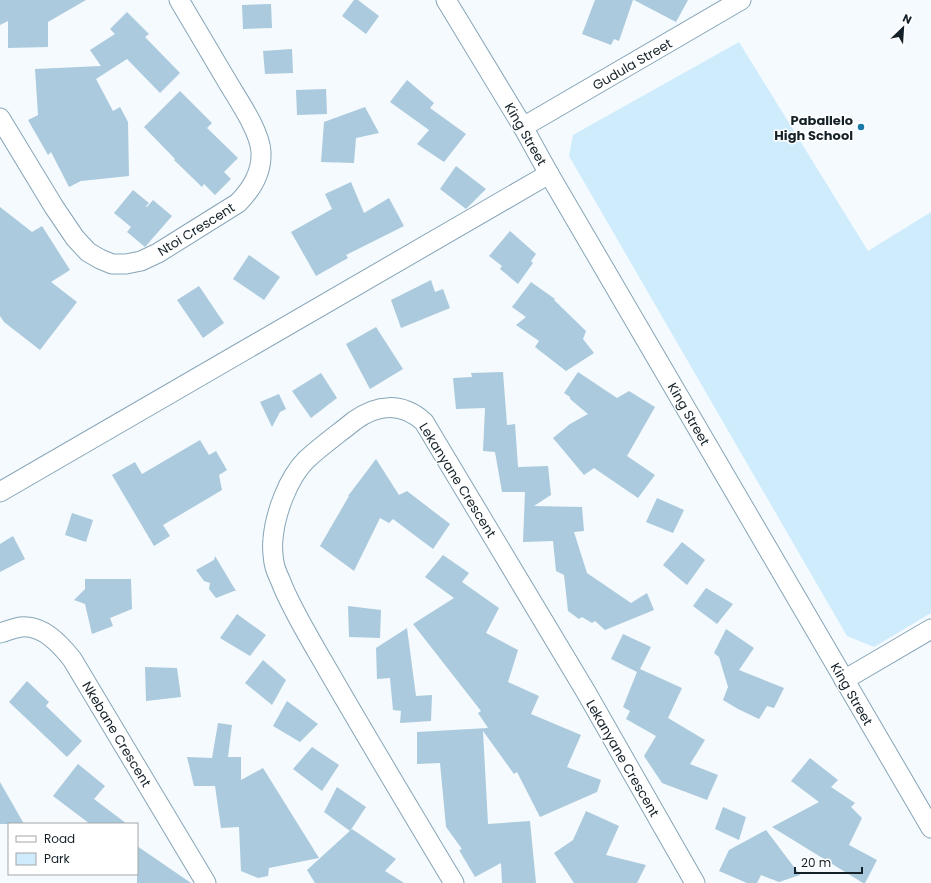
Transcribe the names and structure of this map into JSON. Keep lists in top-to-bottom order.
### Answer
{
  "streets": {
    "street": [
      "Gudula Street",
      "King Street",
      "Ntoi Crescent",
      "Lekanyane Crescent",
      "Nkebane Crescent"
    ]
  },
  "crossings": [
    ["Gudula Street", "King Street"]
  ],
  "places": ["Paballelo High School"],
  "legend": ["Road", "Park"],
  "scale_bar": "20 m",
  "north": "top right"
}
